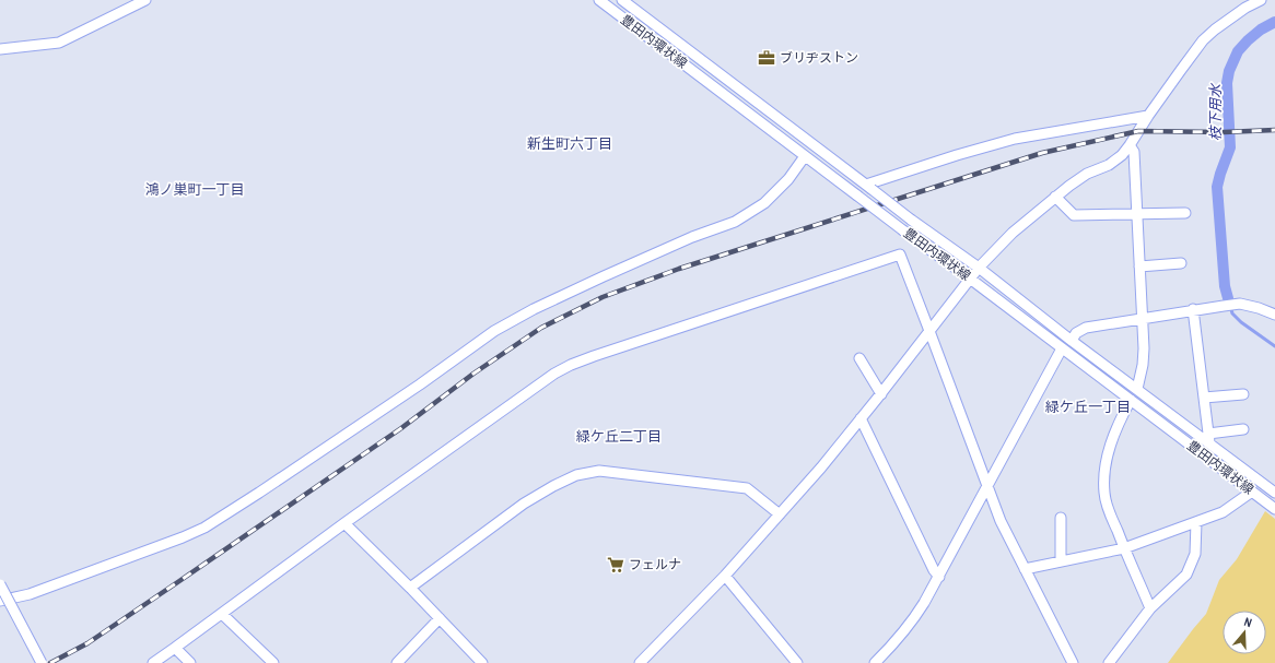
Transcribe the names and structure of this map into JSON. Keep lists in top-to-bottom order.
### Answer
{
  "streets": {
    "street": ["豊田内環状線"]
  },
  "districts": [
    "新生町六丁目",
    "鴻ノ巣町一丁目",
    "緑ケ丘一丁目",
    "緑ケ丘二丁目"
  ],
  "water": ["枝下用水"],
  "places": {
    "office": ["ブリヂストン"],
    "supermarket": ["フェルナ"]
  },
  "north": "top"
}
